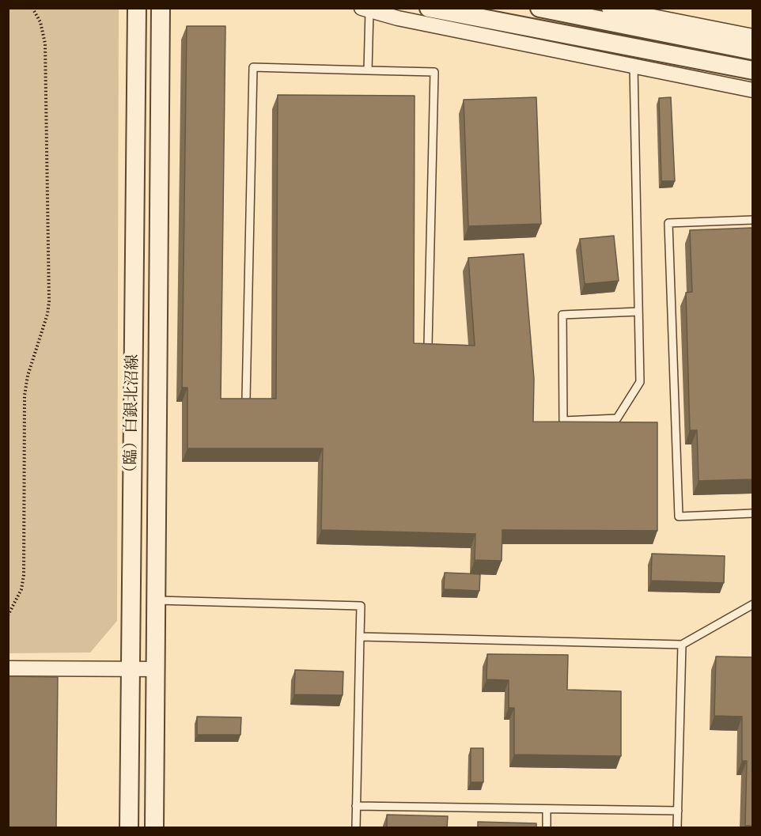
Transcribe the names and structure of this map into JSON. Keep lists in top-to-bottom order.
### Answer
{
  "streets": {
    "street": ["（臨）白銀北沼線"]
  }
}
